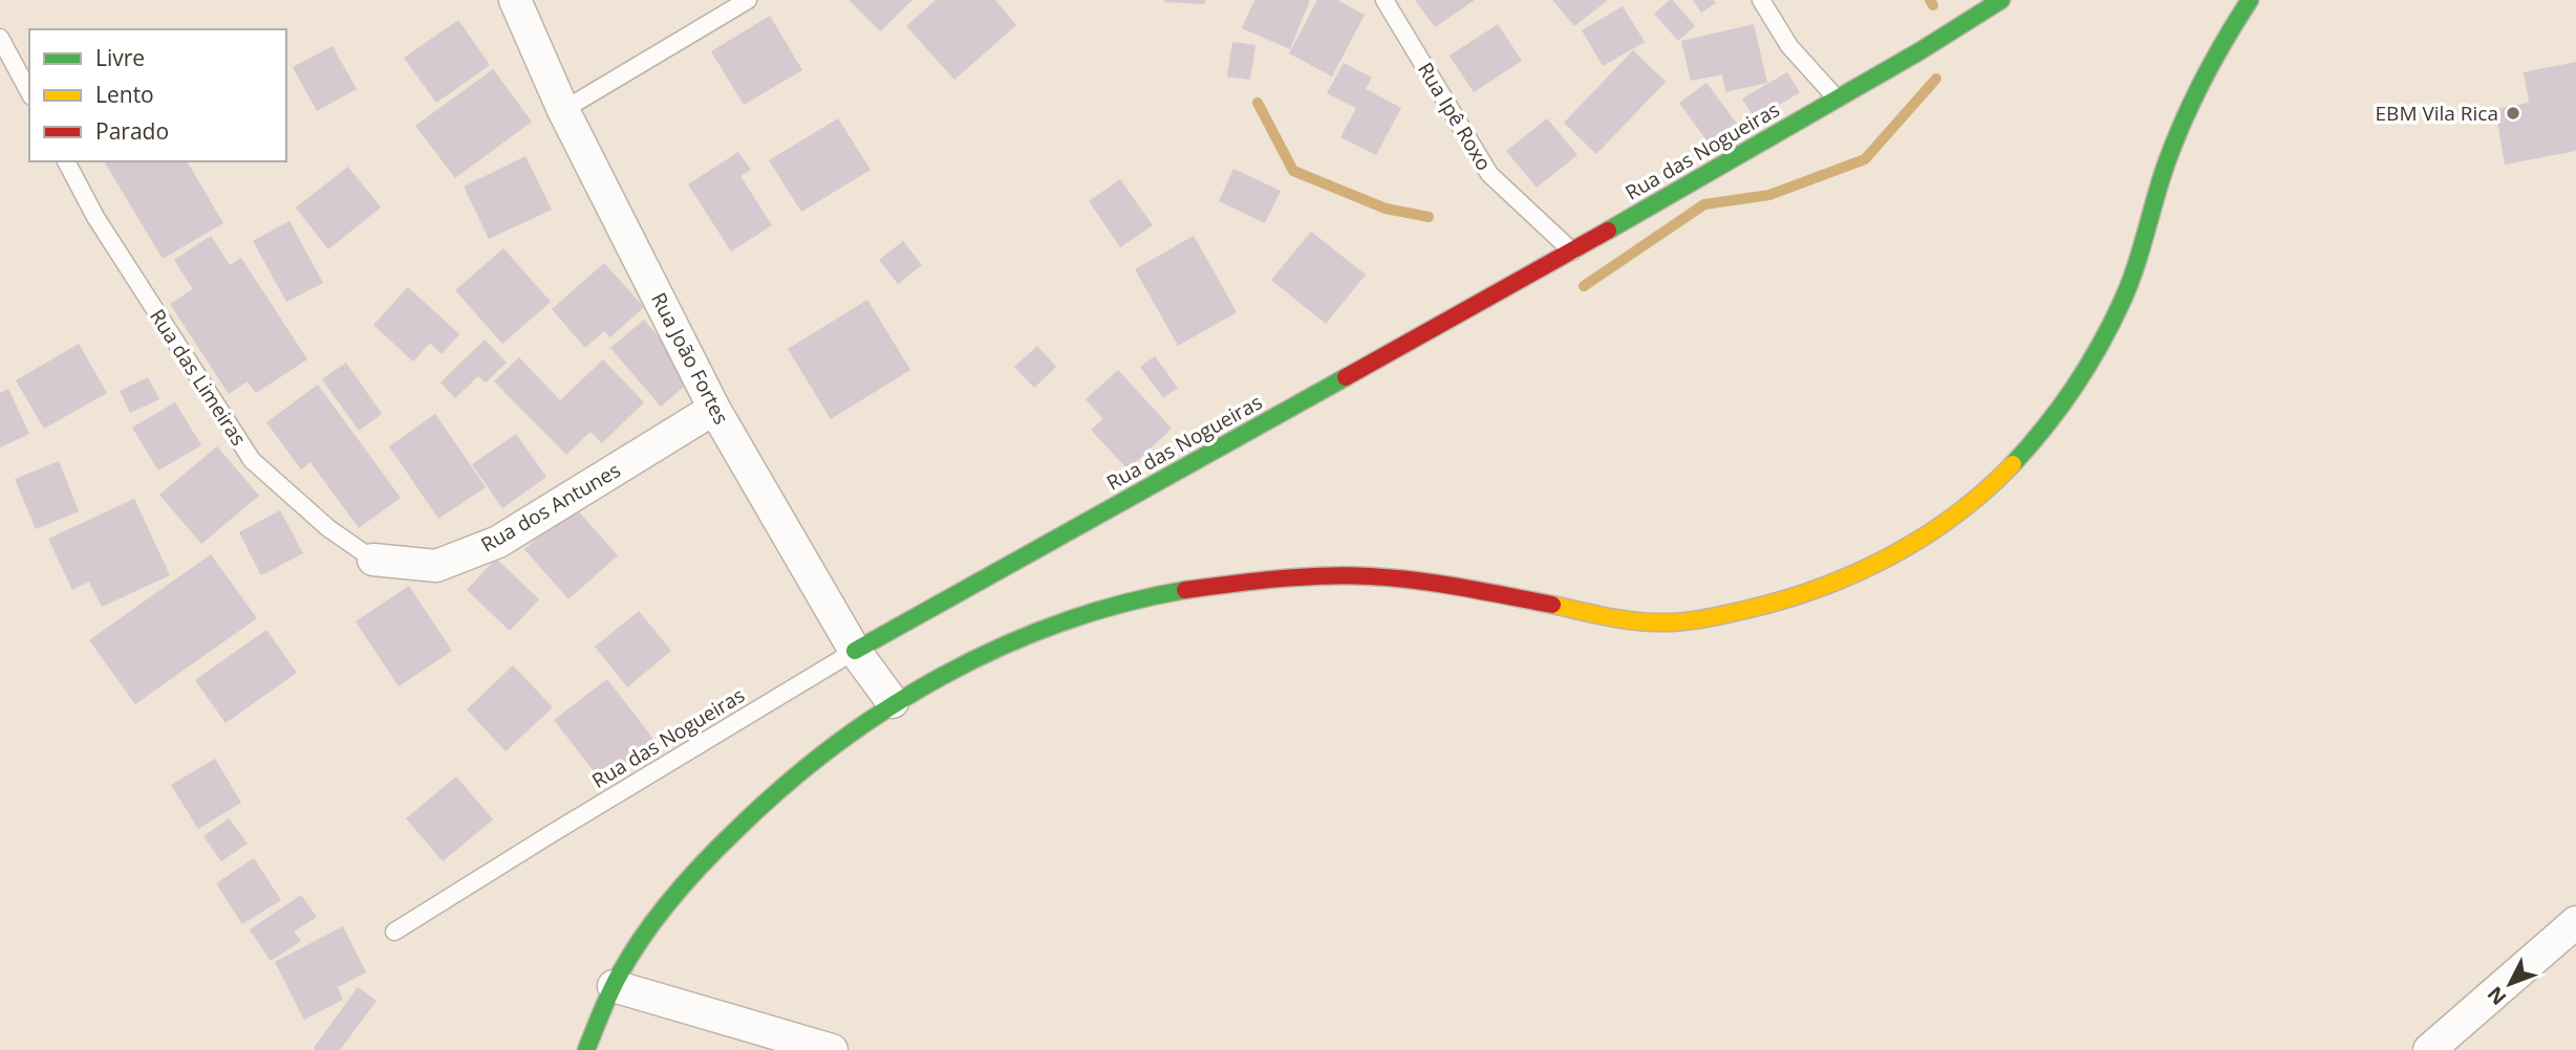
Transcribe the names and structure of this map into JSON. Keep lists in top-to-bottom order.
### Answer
{
  "streets": {
    "street": ["Rua das Nogueiras", "Rua João Fortes", "Rua dos Antunes"],
    "lane": ["Rua Ipê Roxo", "Rua das Limeiras"]
  },
  "crossings": [
    ["Rua Ipê Roxo", "Rua das Nogueiras"],
    ["Rua das Nogueiras", "Rua João Fortes"],
    ["Rua João Fortes", "Rua dos Antunes"],
    ["Rua das Limeiras", "Rua dos Antunes"]
  ],
  "places": ["EBM Vila Rica"],
  "legend": ["Livre", "Lento", "Parado"],
  "north": "bottom left"
}
